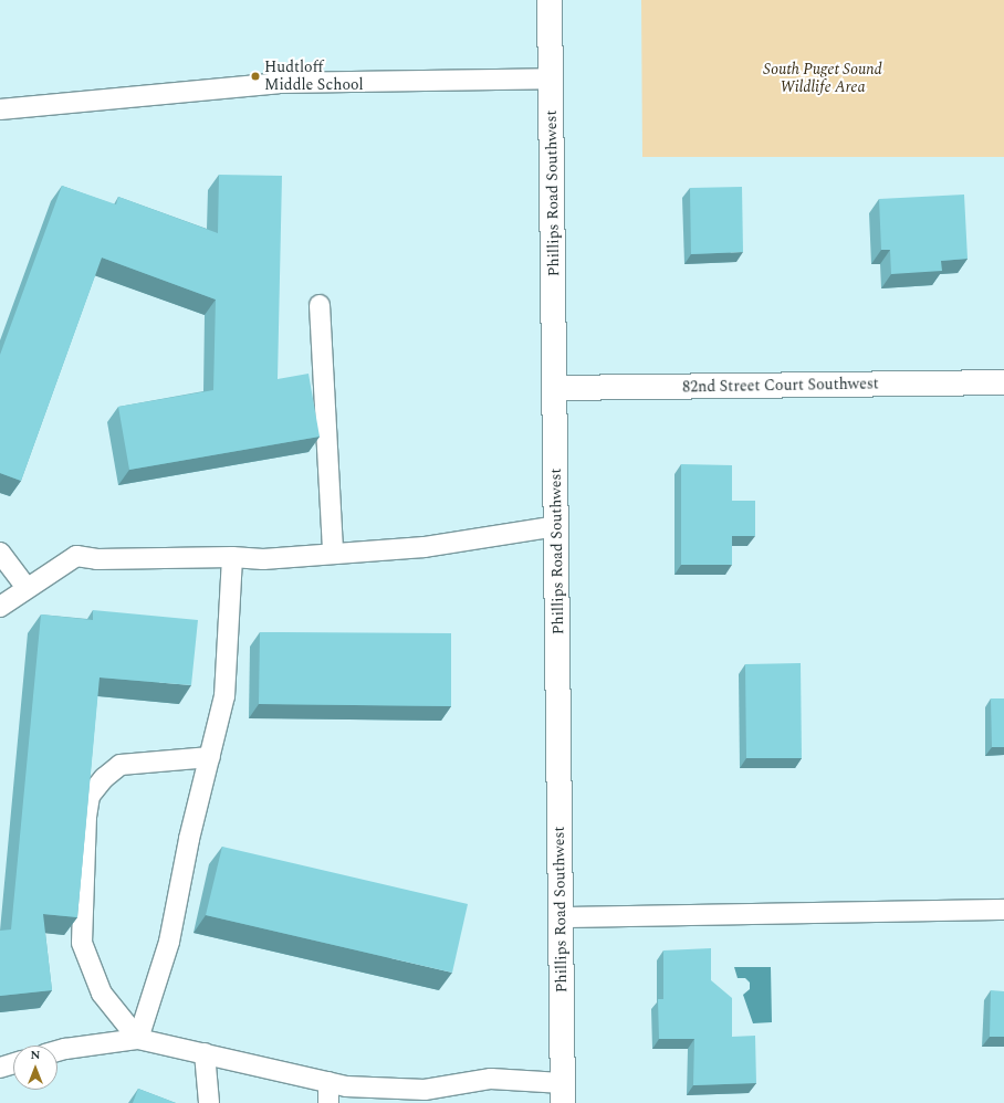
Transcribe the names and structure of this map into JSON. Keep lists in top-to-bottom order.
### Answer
{
  "streets": {
    "street": ["Phillips Road Southwest", "82nd Street Court Southwest"]
  },
  "crossings": [
    ["Phillips Road Southwest", "82nd Street Court Southwest"]
  ],
  "parks": ["South Puget Sound Wildlife Area"],
  "places": ["Hudtloff Middle School"],
  "north": "top"
}
